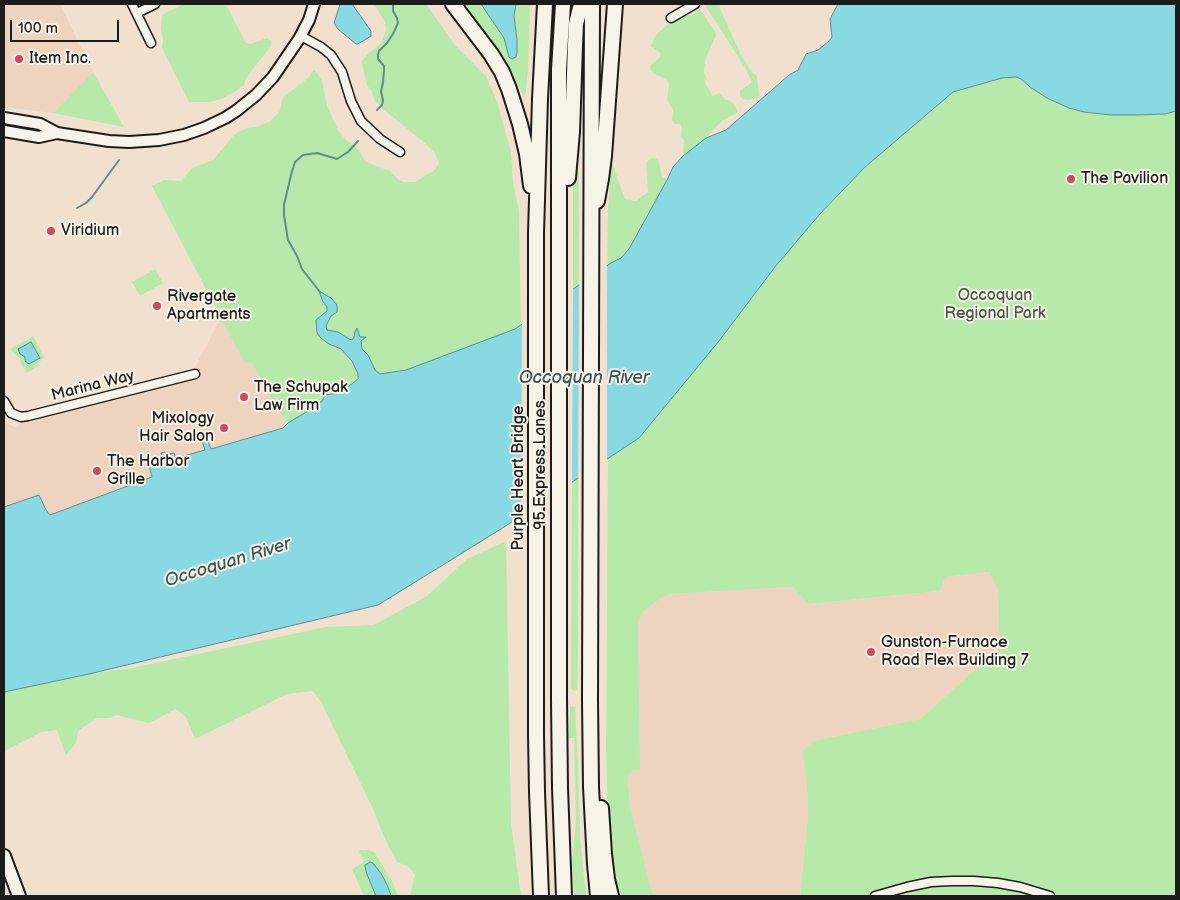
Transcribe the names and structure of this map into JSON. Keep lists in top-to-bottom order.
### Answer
{
  "streets": {
    "highway": ["95 Express Lanes", "Purple Heart Bridge"],
    "street": ["Marina Way"]
  },
  "water": ["Occoquan River"],
  "parks": ["Occoquan Regional Park"],
  "places": [
    "Item Inc.",
    "The Pavilion",
    "Viridium",
    "Rivergate Apartments",
    "The Schupak Law Firm",
    "Mixology Hair Salon",
    "The Harbor Grille",
    "Gunston-Furnace Road Flex Building 7"
  ],
  "scale_bar": "100 m"
}
